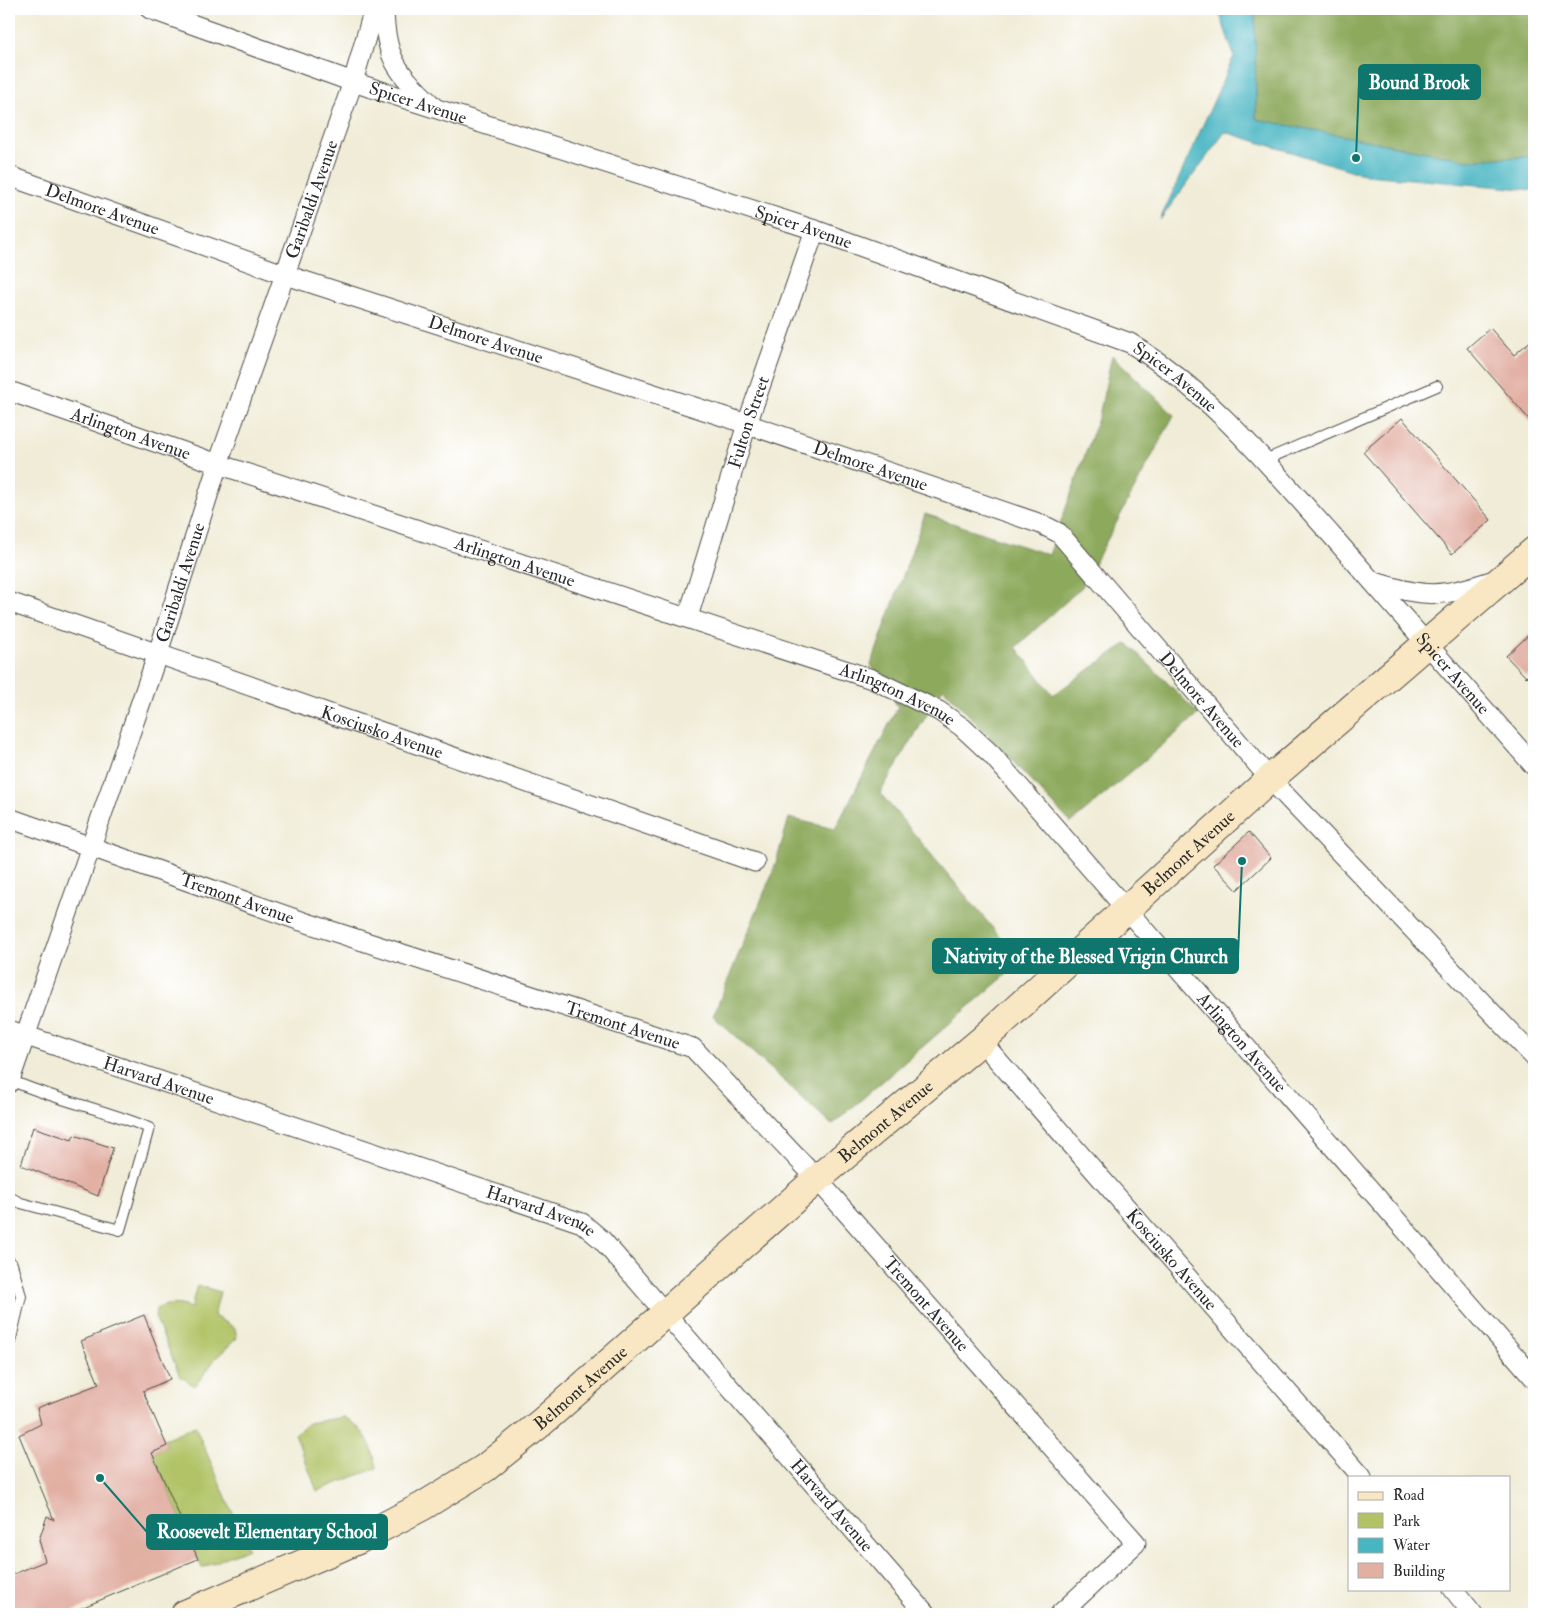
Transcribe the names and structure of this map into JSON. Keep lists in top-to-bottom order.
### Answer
{
  "streets": {
    "street": [
      "Spicer Avenue",
      "Garibaldi Avenue",
      "Delmore Avenue",
      "Fulton Street",
      "Arlington Avenue",
      "Kosciusko Avenue",
      "Belmont Avenue",
      "Tremont Avenue",
      "Harvard Avenue"
    ]
  },
  "crossings": [
    ["Spicer Avenue", "Garibaldi Avenue"],
    ["Spicer Avenue", "Fulton Street"],
    ["Spicer Avenue", "Belmont Avenue"],
    ["Garibaldi Avenue", "Delmore Avenue"],
    ["Garibaldi Avenue", "Arlington Avenue"],
    ["Garibaldi Avenue", "Kosciusko Avenue"],
    ["Garibaldi Avenue", "Tremont Avenue"],
    ["Garibaldi Avenue", "Harvard Avenue"],
    ["Delmore Avenue", "Fulton Street"],
    ["Delmore Avenue", "Belmont Avenue"],
    ["Fulton Street", "Arlington Avenue"],
    ["Arlington Avenue", "Belmont Avenue"],
    ["Kosciusko Avenue", "Belmont Avenue"],
    ["Belmont Avenue", "Tremont Avenue"],
    ["Belmont Avenue", "Harvard Avenue"]
  ],
  "places": ["Bound Brook", "Nativity of the Blessed Vrigin Church", "Roosevelt Elementary School"],
  "legend": [
    "Road",
    "Park",
    "Water",
    "Building"
  ]
}
